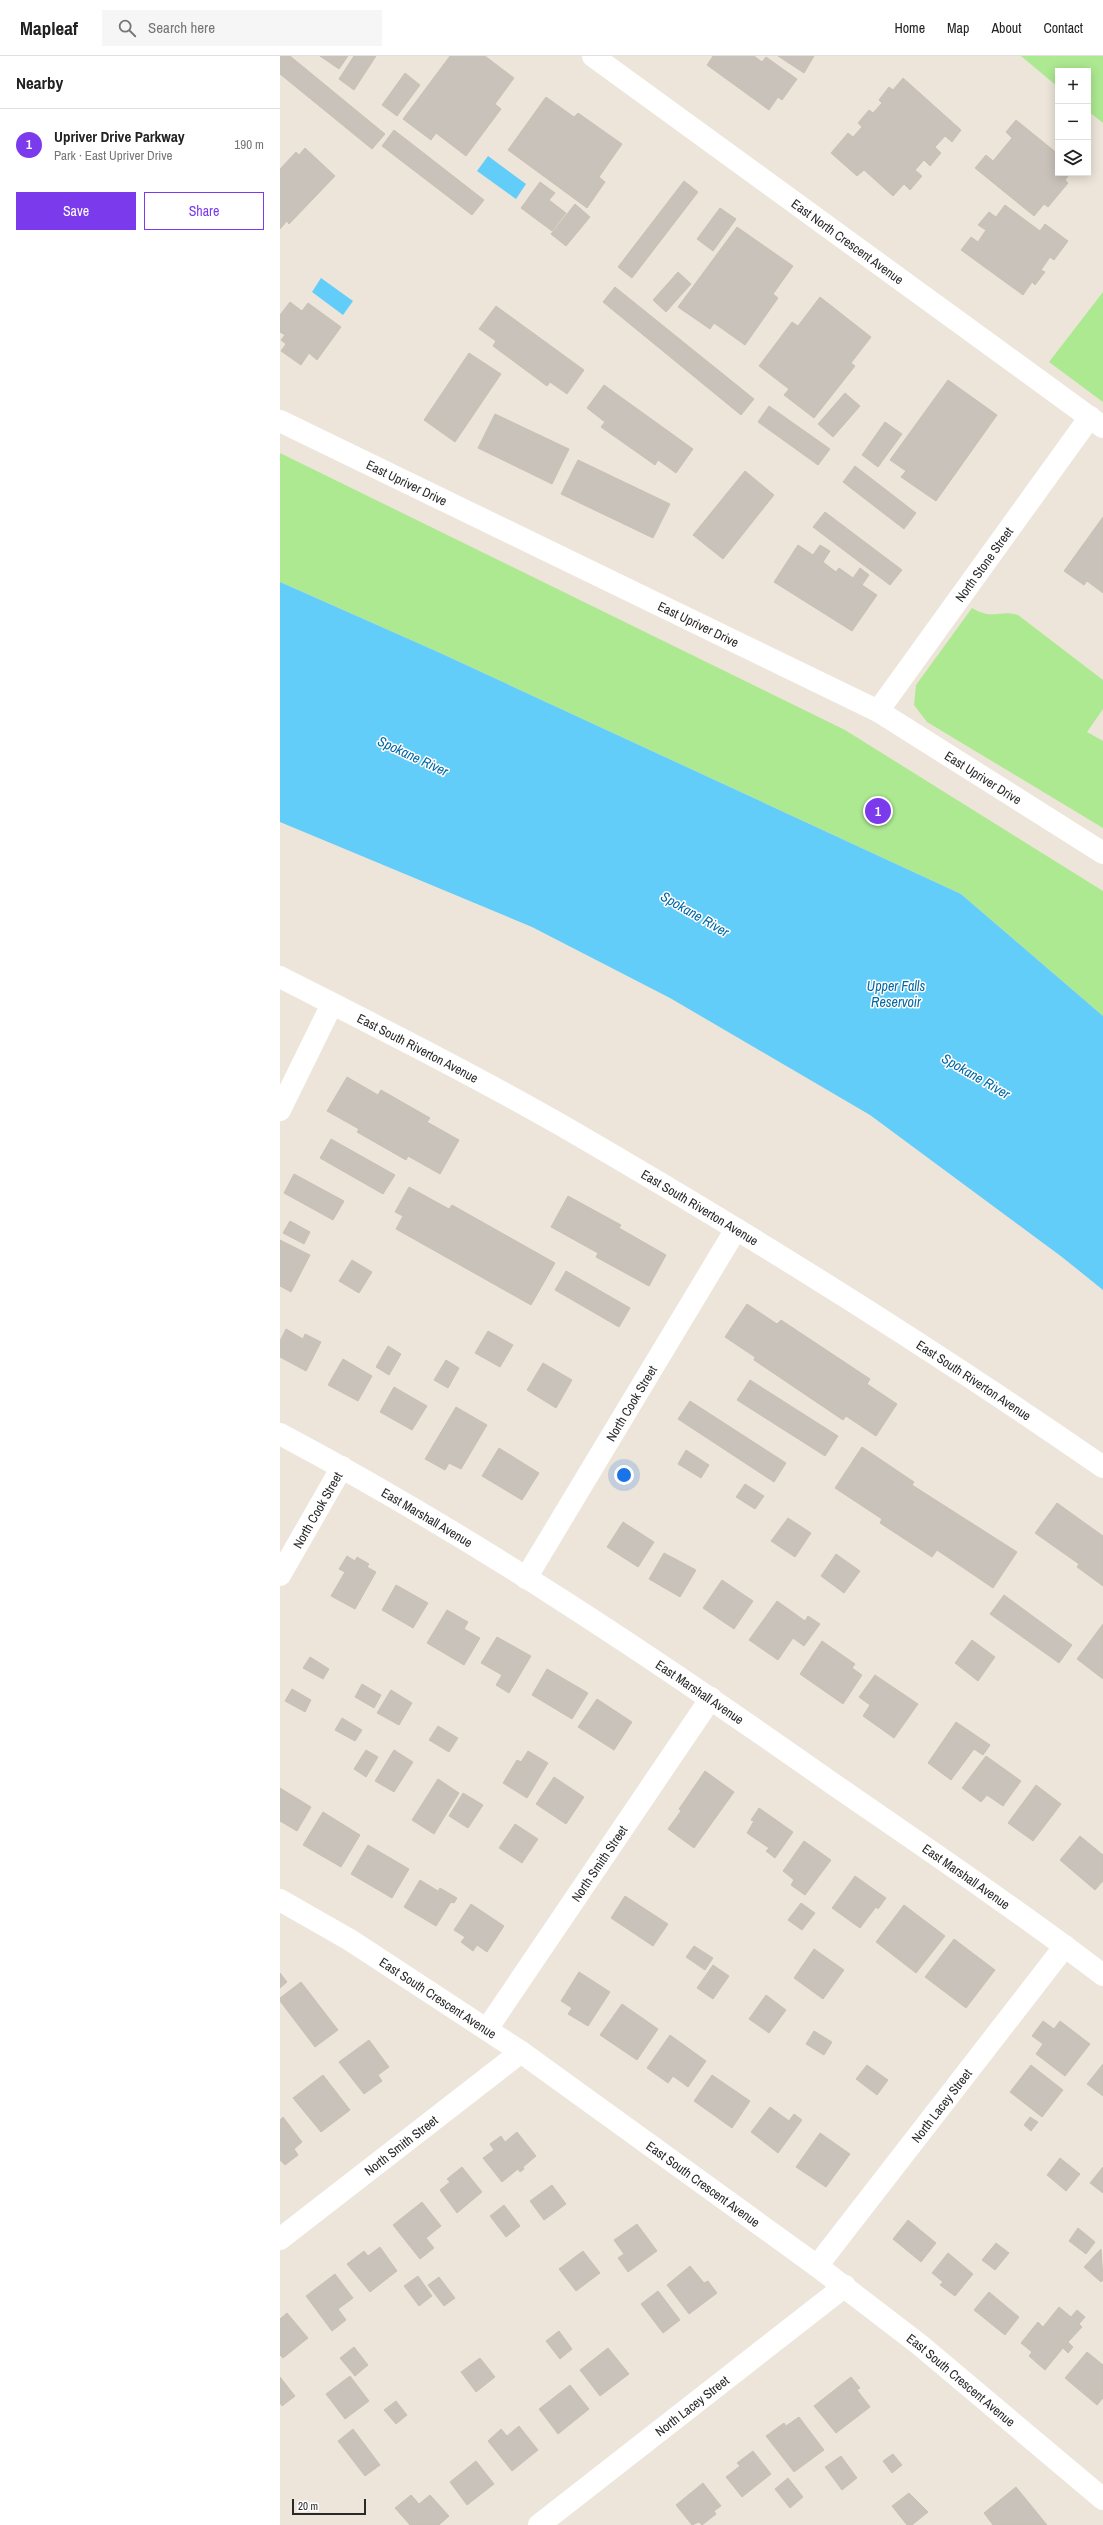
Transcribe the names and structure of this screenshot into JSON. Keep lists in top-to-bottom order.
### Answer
{
  "streets": {
    "street": [
      "East North Crescent Avenue",
      "East Upriver Drive",
      "North Stone Street",
      "East South Riverton Avenue",
      "North Cook Street",
      "East Marshall Avenue",
      "North Smith Street",
      "East South Crescent Avenue",
      "North Lacey Street"
    ]
  },
  "crossings": [
    ["East North Crescent Avenue", "North Stone Street"],
    ["East Upriver Drive", "North Stone Street"],
    ["East South Riverton Avenue", "North Cook Street"],
    ["North Cook Street", "East Marshall Avenue"],
    ["East Marshall Avenue", "North Smith Street"],
    ["East Marshall Avenue", "North Lacey Street"],
    ["North Smith Street", "East South Crescent Avenue"],
    ["East South Crescent Avenue", "North Lacey Street"]
  ],
  "water": ["Spokane River", "Upper Falls Reservoir"],
  "scale_bar": "20 m",
  "page": {
    "header": "Mapleaf",
    "search": "Search here",
    "nav": [
      "Home",
      "Map",
      "About",
      "Contact"
    ],
    "heading": "Nearby",
    "map_buttons": ["+", "−"],
    "list": [
      {
        "mark": "1",
        "name": "Upriver Drive Parkway",
        "note": "Park · East Upriver Drive",
        "value": "190 m"
      }
    ],
    "buttons": ["Save", "Share"],
    "pins": "1",
    "scale": "20 m"
  }
}
